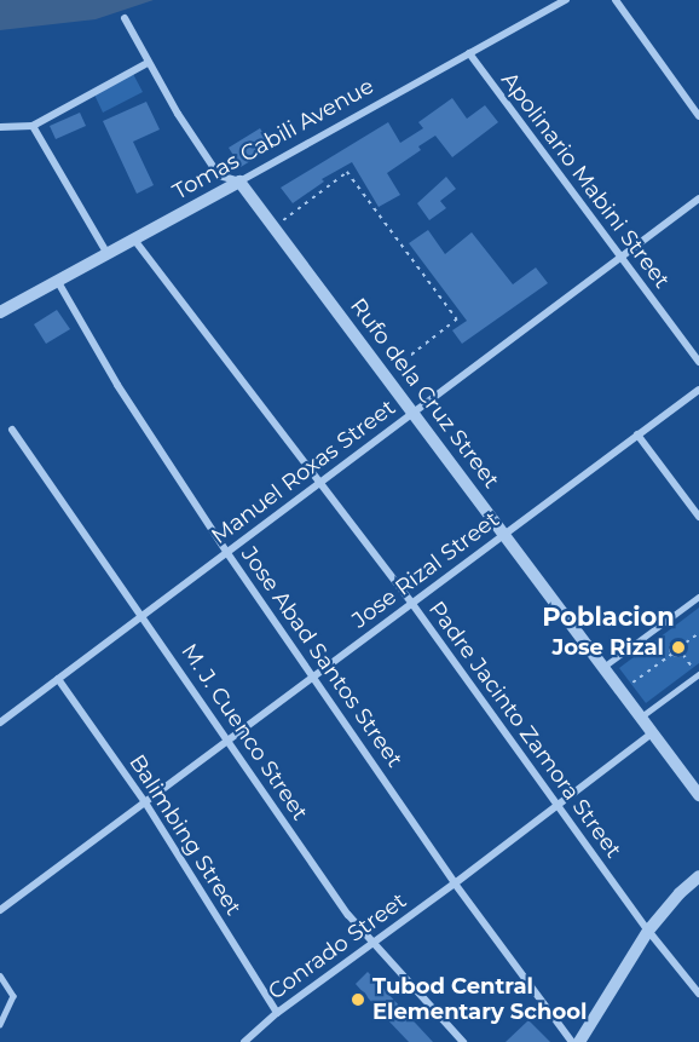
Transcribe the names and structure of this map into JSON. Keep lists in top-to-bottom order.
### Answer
{
  "streets": {
    "street": [
      "Tomas Cabili Avenue",
      "Apolinario Mabini Street",
      "Rufo dela Cruz Street",
      "Manuel Roxas Street",
      "Jose Rizal Street",
      "Jose Abad Santos Street",
      "Padre Jacinto Zamora Street",
      "M. J. Cuenco Street",
      "Balimbing Street",
      "Conrado Street"
    ]
  },
  "crossings": [
    ["Tomas Cabili Avenue", "Apolinario Mabini Street"],
    ["Tomas Cabili Avenue", "Rufo dela Cruz Street"],
    ["Tomas Cabili Avenue", "Jose Abad Santos Street"],
    ["Tomas Cabili Avenue", "Padre Jacinto Zamora Street"],
    ["Apolinario Mabini Street", "Manuel Roxas Street"],
    ["Rufo dela Cruz Street", "Manuel Roxas Street"],
    ["Rufo dela Cruz Street", "Jose Rizal Street"],
    ["Rufo dela Cruz Street", "Conrado Street"],
    ["Manuel Roxas Street", "Jose Abad Santos Street"],
    ["Manuel Roxas Street", "Padre Jacinto Zamora Street"],
    ["Manuel Roxas Street", "M. J. Cuenco Street"],
    ["Manuel Roxas Street", "Balimbing Street"],
    ["Jose Rizal Street", "Jose Abad Santos Street"],
    ["Jose Rizal Street", "Padre Jacinto Zamora Street"],
    ["Jose Rizal Street", "M. J. Cuenco Street"],
    ["Jose Rizal Street", "Balimbing Street"],
    ["Jose Abad Santos Street", "Conrado Street"],
    ["Padre Jacinto Zamora Street", "Conrado Street"],
    ["M. J. Cuenco Street", "Conrado Street"],
    ["Balimbing Street", "Conrado Street"]
  ],
  "districts": ["Poblacion"],
  "places": ["Jose Rizal", "Tubod Central Elementary School"]
}
